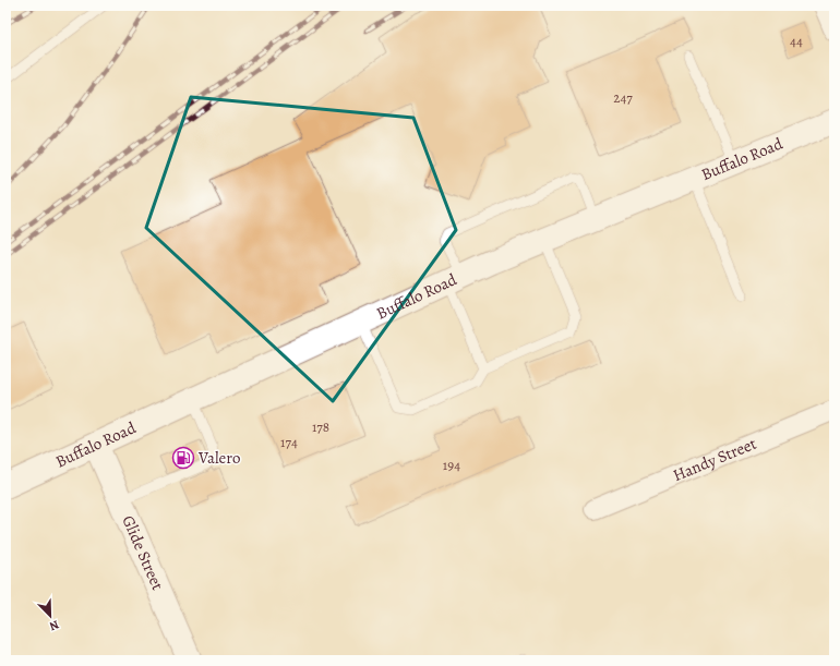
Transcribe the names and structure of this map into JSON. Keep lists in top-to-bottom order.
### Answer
{
  "streets": {
    "main road": ["Buffalo Road", "Glide Street"],
    "street": ["Handy Street"]
  },
  "crossings": [
    ["Buffalo Road", "Glide Street"]
  ],
  "places": {
    "fuel station": ["Valero"]
  },
  "house_numbers": [
    "44",
    "247",
    "178",
    "174",
    "194"
  ],
  "north": "bottom right"
}
